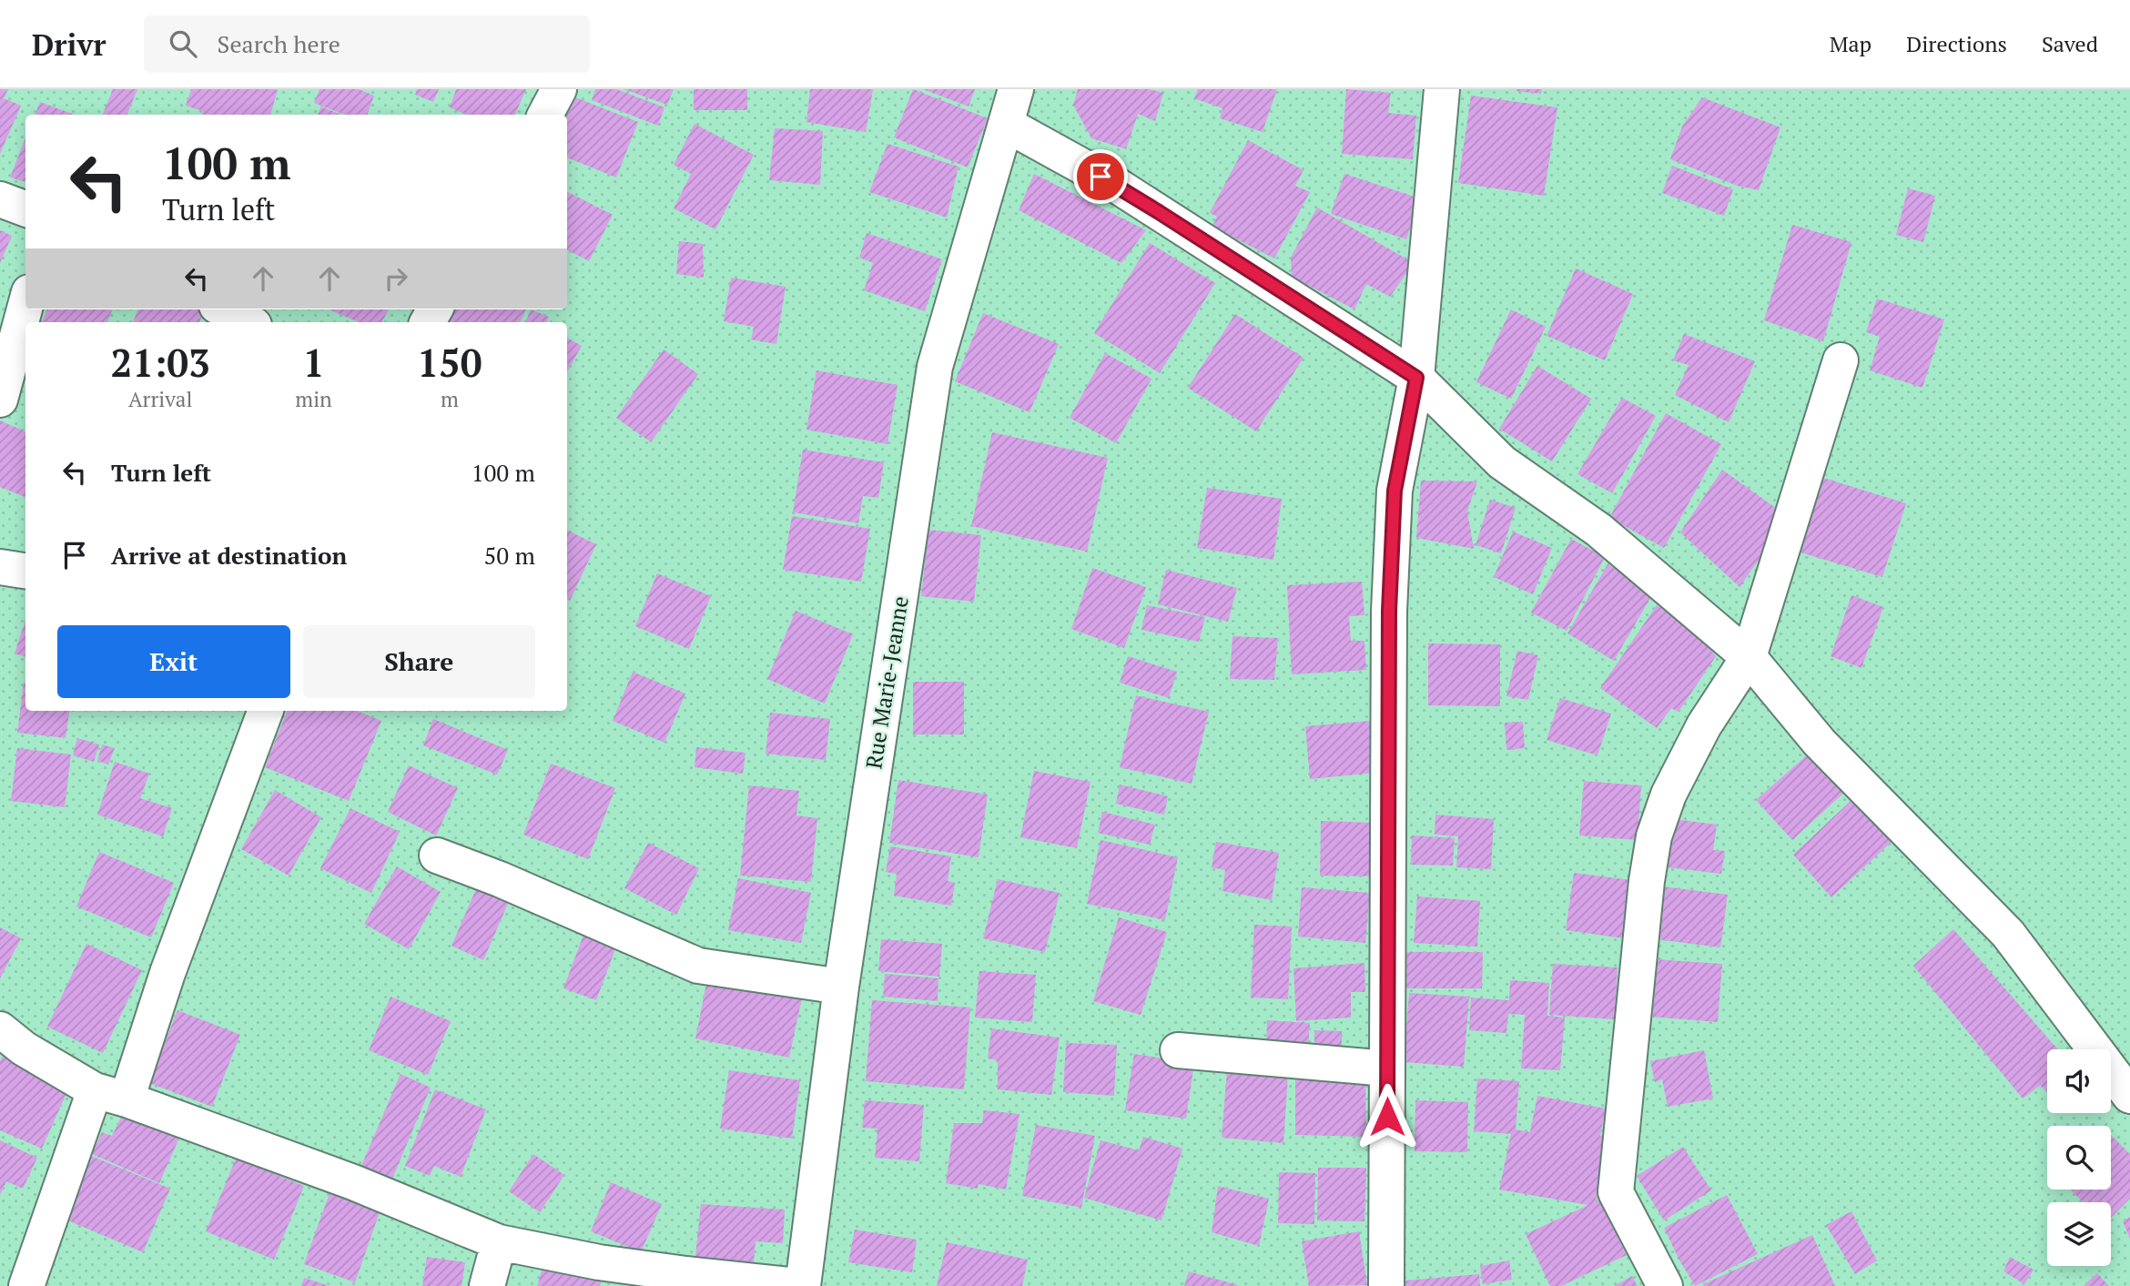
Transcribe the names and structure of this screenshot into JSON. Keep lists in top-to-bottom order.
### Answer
{
  "streets": {
    "street": ["Rue Marie-Jeanne"]
  },
  "page": {
    "header": "Drivr",
    "search": "Search here",
    "nav": ["Map", "Directions", "Saved"],
    "turn": ["100 m", "Turn left"],
    "eta": [
      "21:03",
      "Arrival",
      "1",
      "min",
      "150",
      "m"
    ],
    "list": [
      {
        "name": "Turn left",
        "value": "100 m"
      },
      {
        "name": "Arrive at destination",
        "value": "50 m"
      }
    ],
    "buttons": ["Exit", "Share"]
  }
}
